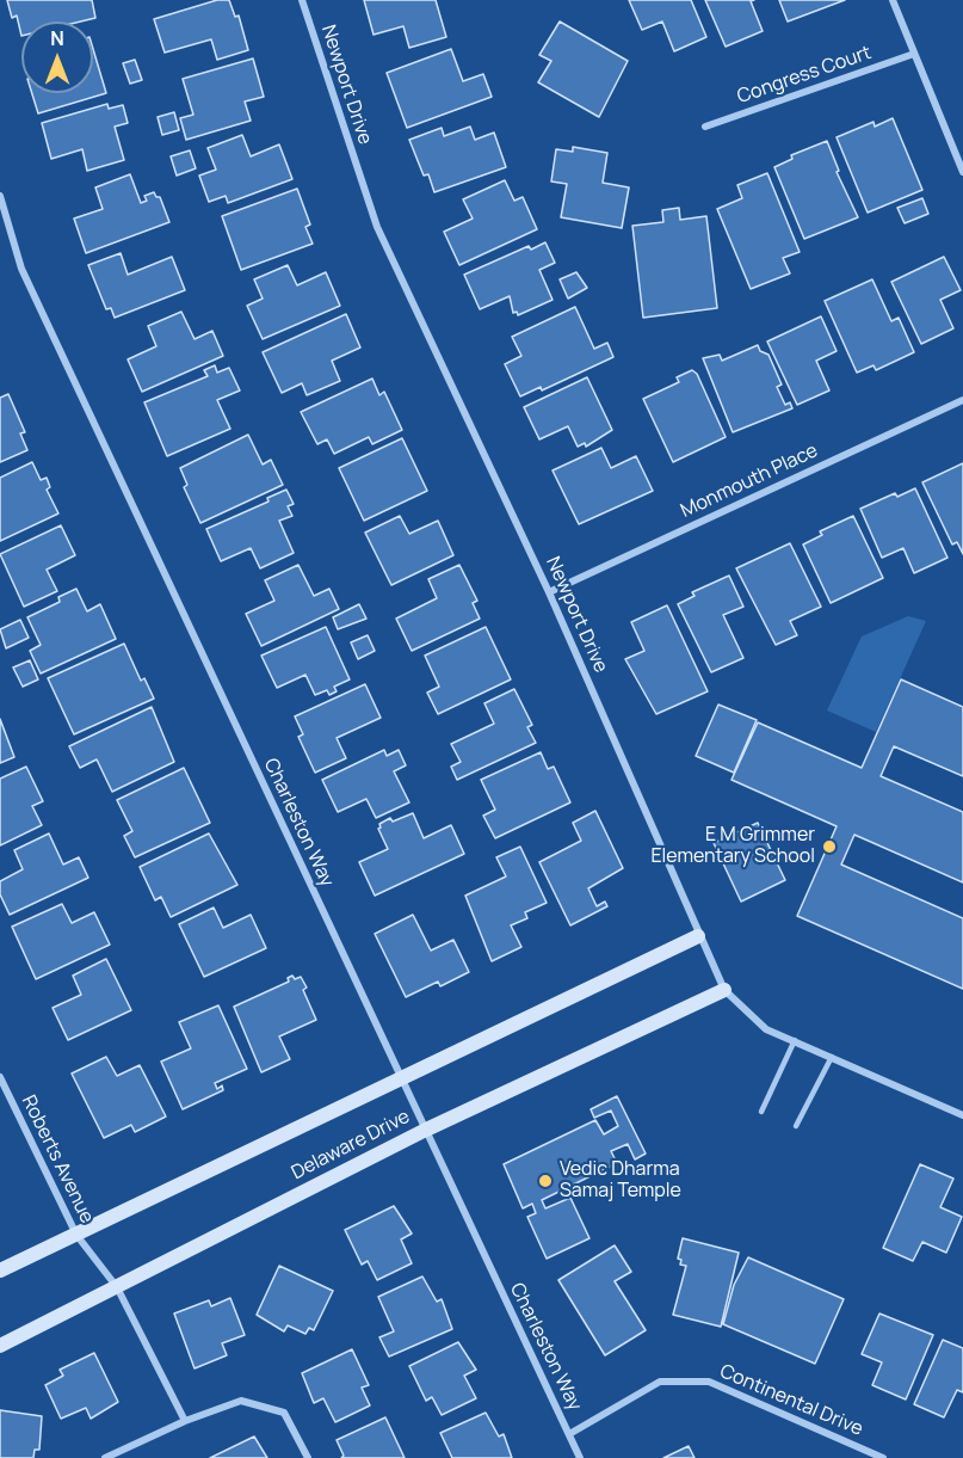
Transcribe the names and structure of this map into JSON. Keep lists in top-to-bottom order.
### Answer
{
  "streets": {
    "street": [
      "Congress Court",
      "Newport Drive",
      "Monmouth Place",
      "Charleston Way",
      "Delaware Drive",
      "Roberts Avenue",
      "Continental Drive"
    ]
  },
  "crossings": [
    ["Newport Drive", "Monmouth Place"],
    ["Newport Drive", "Delaware Drive"],
    ["Charleston Way", "Delaware Drive"],
    ["Charleston Way", "Continental Drive"],
    ["Delaware Drive", "Roberts Avenue"]
  ],
  "places": ["E M Grimmer Elementary School", "Vedic Dharma Samaj Temple"],
  "north": "top"
}
